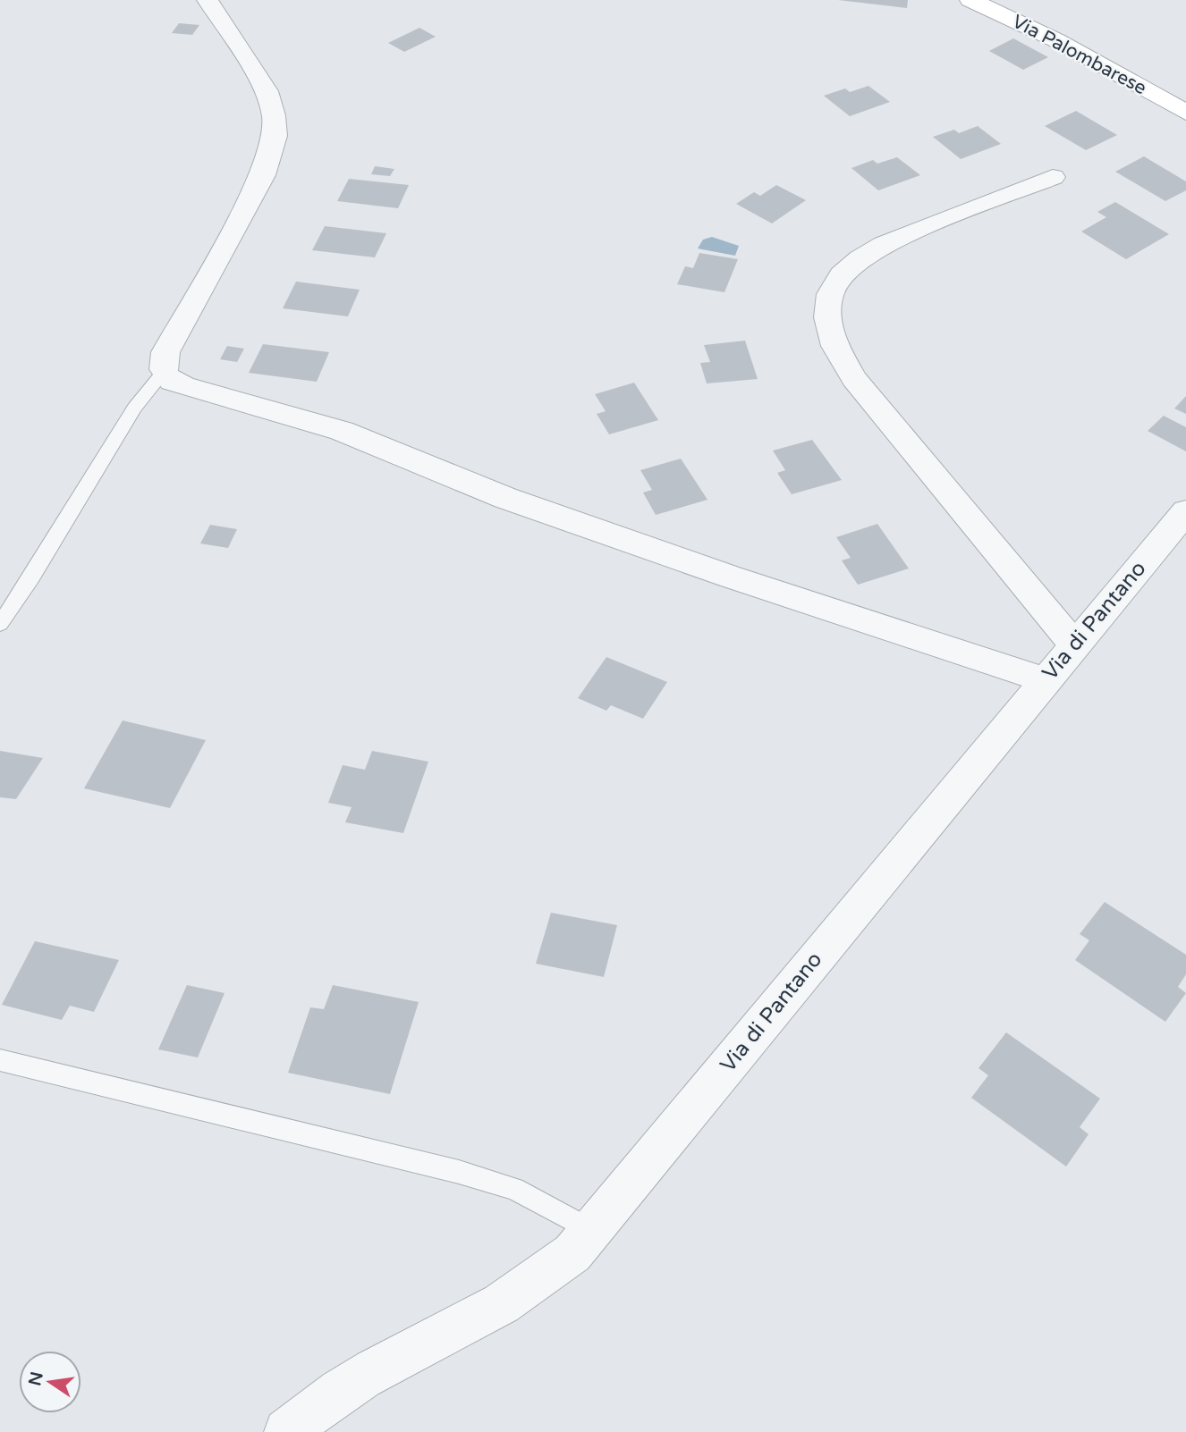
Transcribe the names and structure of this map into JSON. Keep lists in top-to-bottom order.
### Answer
{
  "streets": {
    "main road": ["Via Palombarese"],
    "street": ["Via di Pantano"]
  },
  "north": "left"
}
